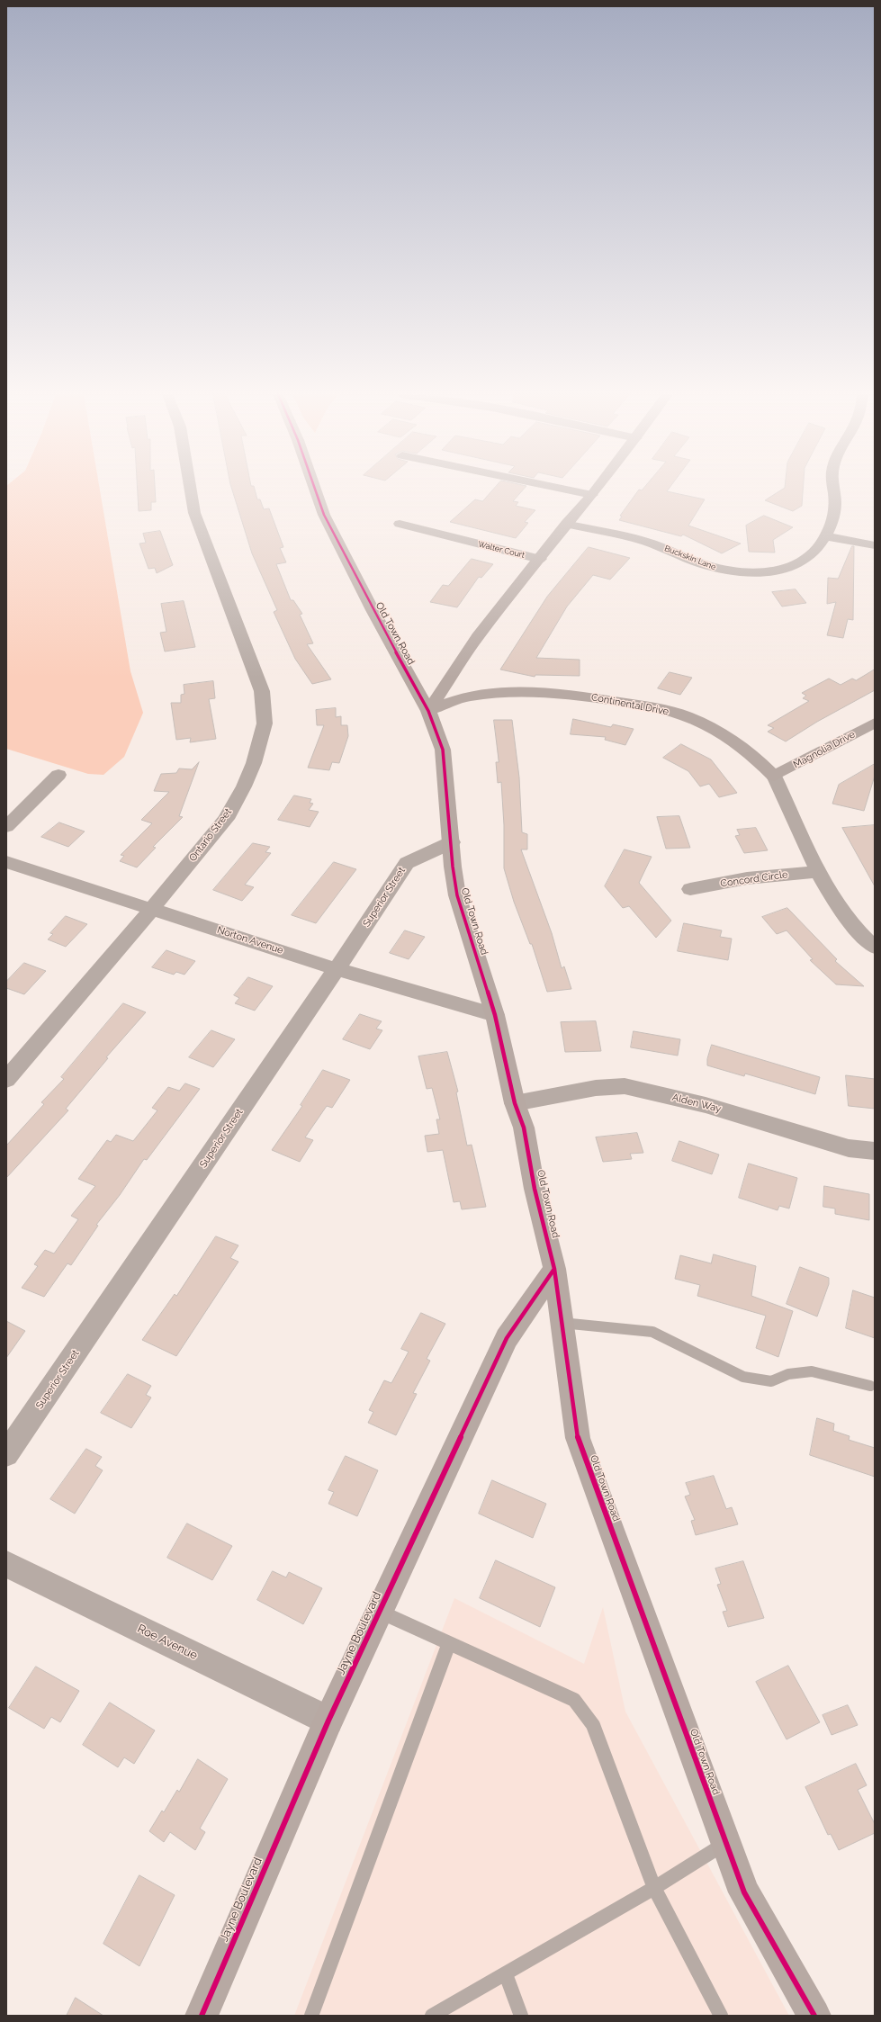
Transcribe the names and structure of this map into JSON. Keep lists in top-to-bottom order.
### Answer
{
  "streets": {
    "main road": [
      "Old Town Road",
      "Continental Drive",
      "Magnolia Drive",
      "Jayne Boulevard"
    ],
    "street": [
      "Walter Court",
      "Buckskin Lane",
      "Ontario Street",
      "Concord Circle",
      "Superior Street",
      "Norton Avenue",
      "Alden Way",
      "Roe Avenue"
    ]
  },
  "crossings": [
    ["Old Town Road", "Continental Drive"],
    ["Old Town Road", "Superior Street"],
    ["Old Town Road", "Norton Avenue"],
    ["Old Town Road", "Alden Way"],
    ["Old Town Road", "Jayne Boulevard"],
    ["Continental Drive", "Magnolia Drive"],
    ["Continental Drive", "Concord Circle"],
    ["Ontario Street", "Norton Avenue"],
    ["Superior Street", "Norton Avenue"],
    ["Jayne Boulevard", "Roe Avenue"]
  ]
}
